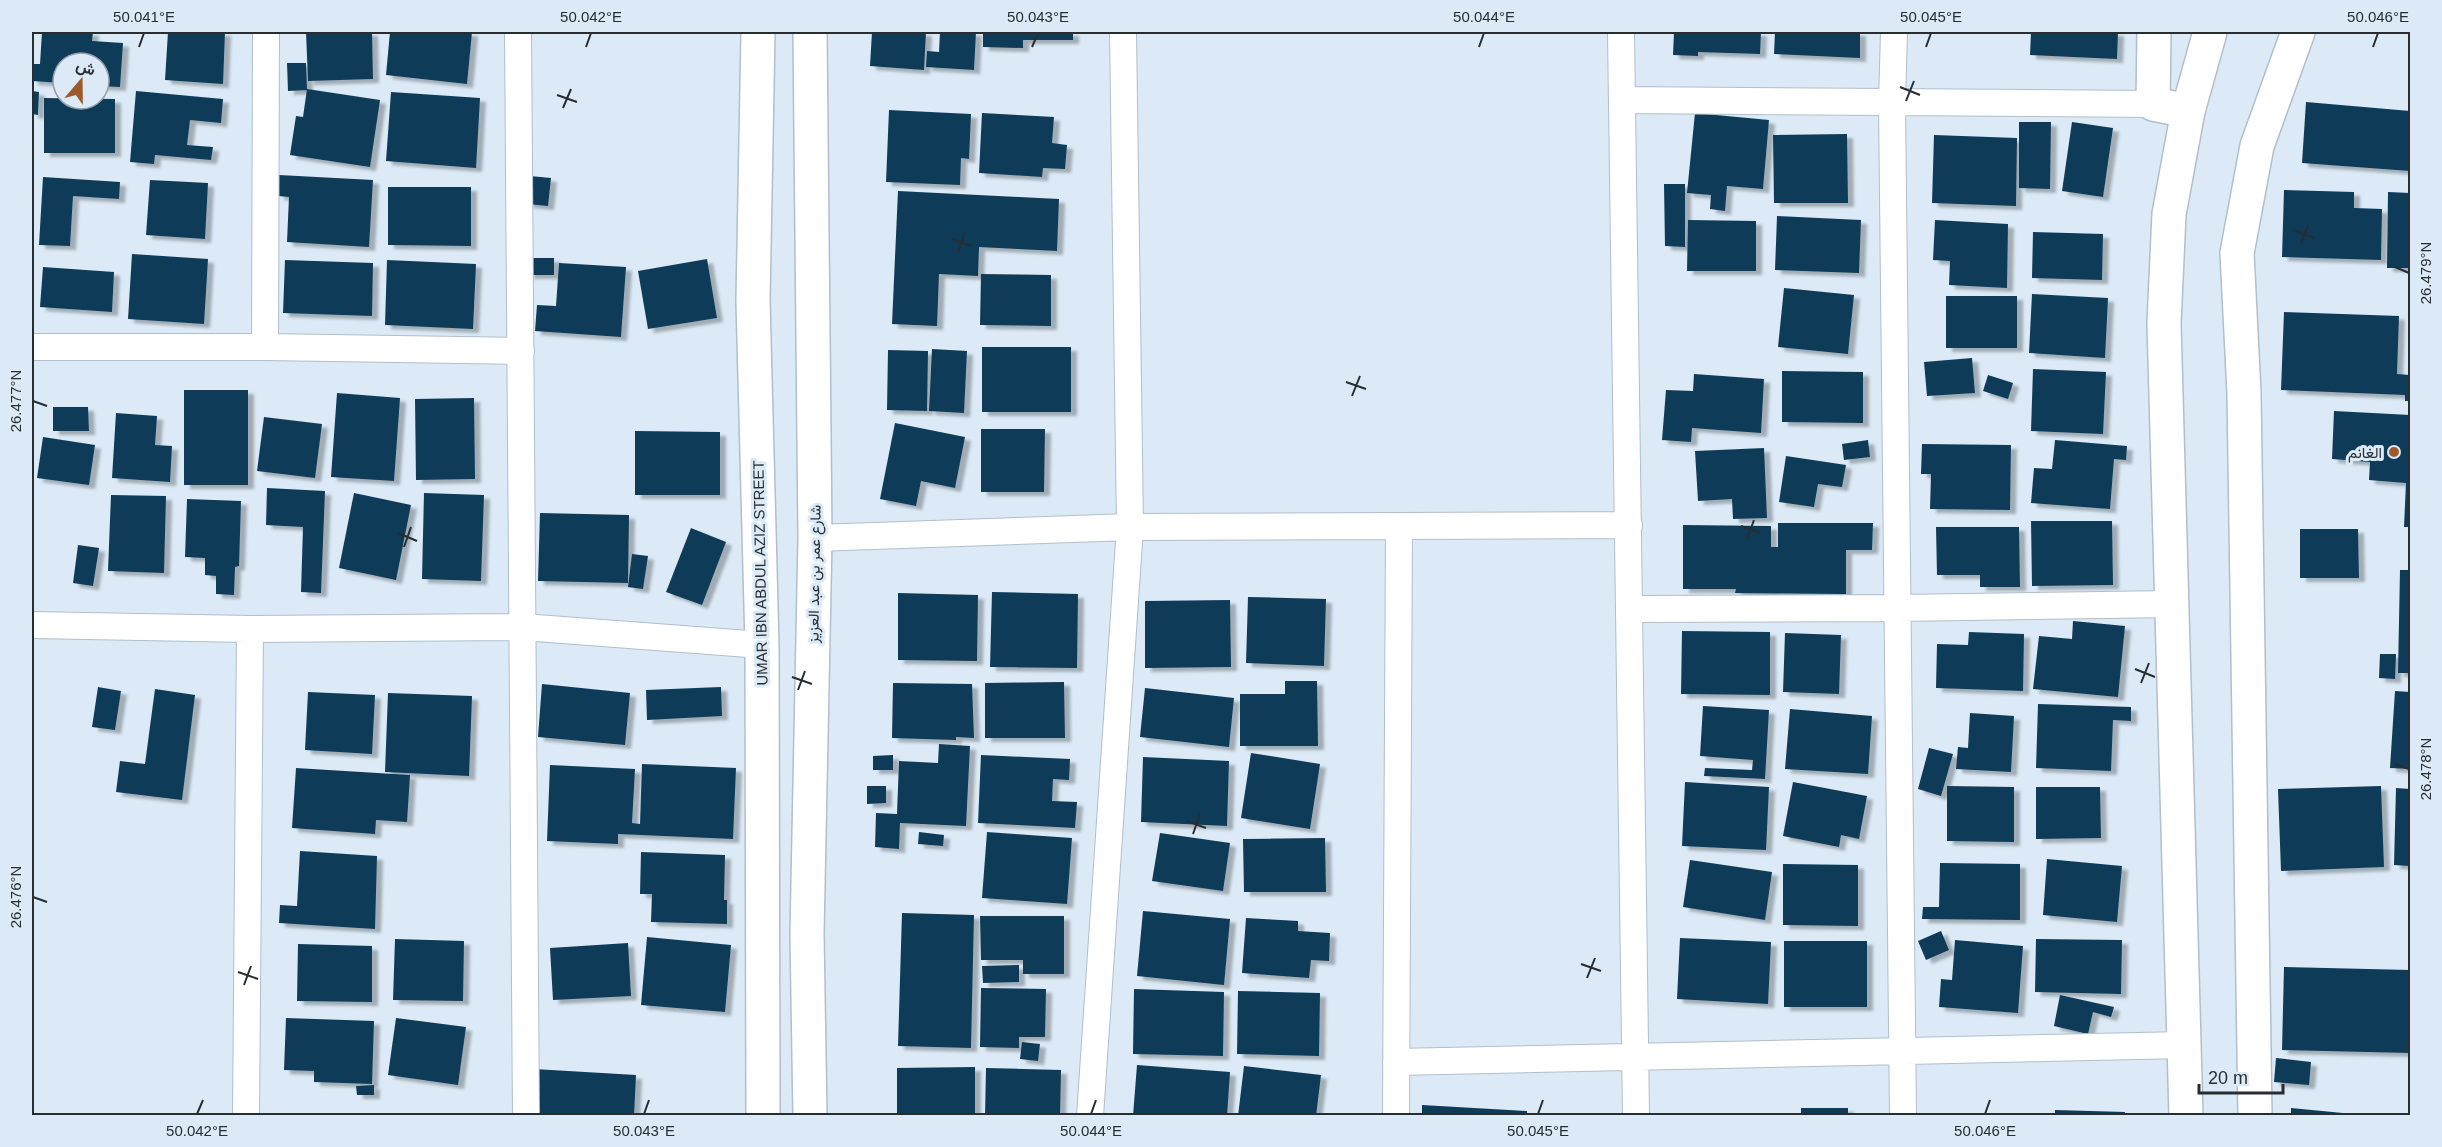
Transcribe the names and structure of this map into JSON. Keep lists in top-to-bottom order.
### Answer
{
  "streets": {
    "main road": ["UMAR IBN ABDUL AZIZ STREET", "شارع عمر بن عبد العزيز"]
  },
  "places": ["الغانم"],
  "scale_bar": "20 m",
  "north": "top",
  "coordinates": [
    "50.041°E",
    "50.042°E",
    "50.043°E",
    "50.044°E",
    "50.045°E",
    "50.046°E",
    "26.479°N",
    "26.477°N",
    "26.478°N",
    "26.476°N"
  ]
}
